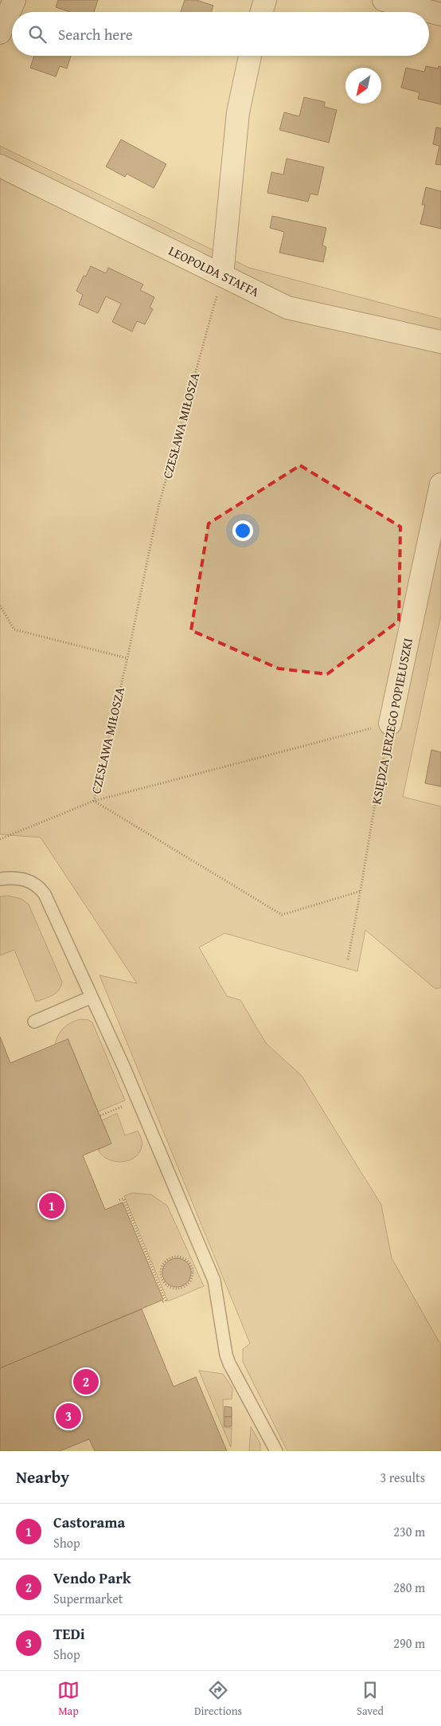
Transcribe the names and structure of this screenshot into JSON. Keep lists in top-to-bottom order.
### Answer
{
  "streets": {
    "street": ["LEOPOLDA STAFFA", "KSIĘDZA JERZEGO POPIEŁUSZKI"],
    "path": ["CZESŁAWA MIŁOSZA"]
  },
  "crossings": [
    ["LEOPOLDA STAFFA", "CZESŁAWA MIŁOSZA"]
  ],
  "north": "bottom left",
  "page": {
    "search": "Search here",
    "pins": ["1", "2", "3"],
    "heading": ["Nearby", "3 results"],
    "list": [
      {
        "mark": "1",
        "name": "Castorama",
        "note": "Shop",
        "value": "230 m"
      },
      {
        "mark": "2",
        "name": "Vendo Park",
        "note": "Supermarket",
        "value": "280 m"
      },
      {
        "mark": "3",
        "name": "TEDi",
        "note": "Shop",
        "value": "290 m"
      }
    ],
    "nav": ["Map", "Directions", "Saved"]
  }
}
